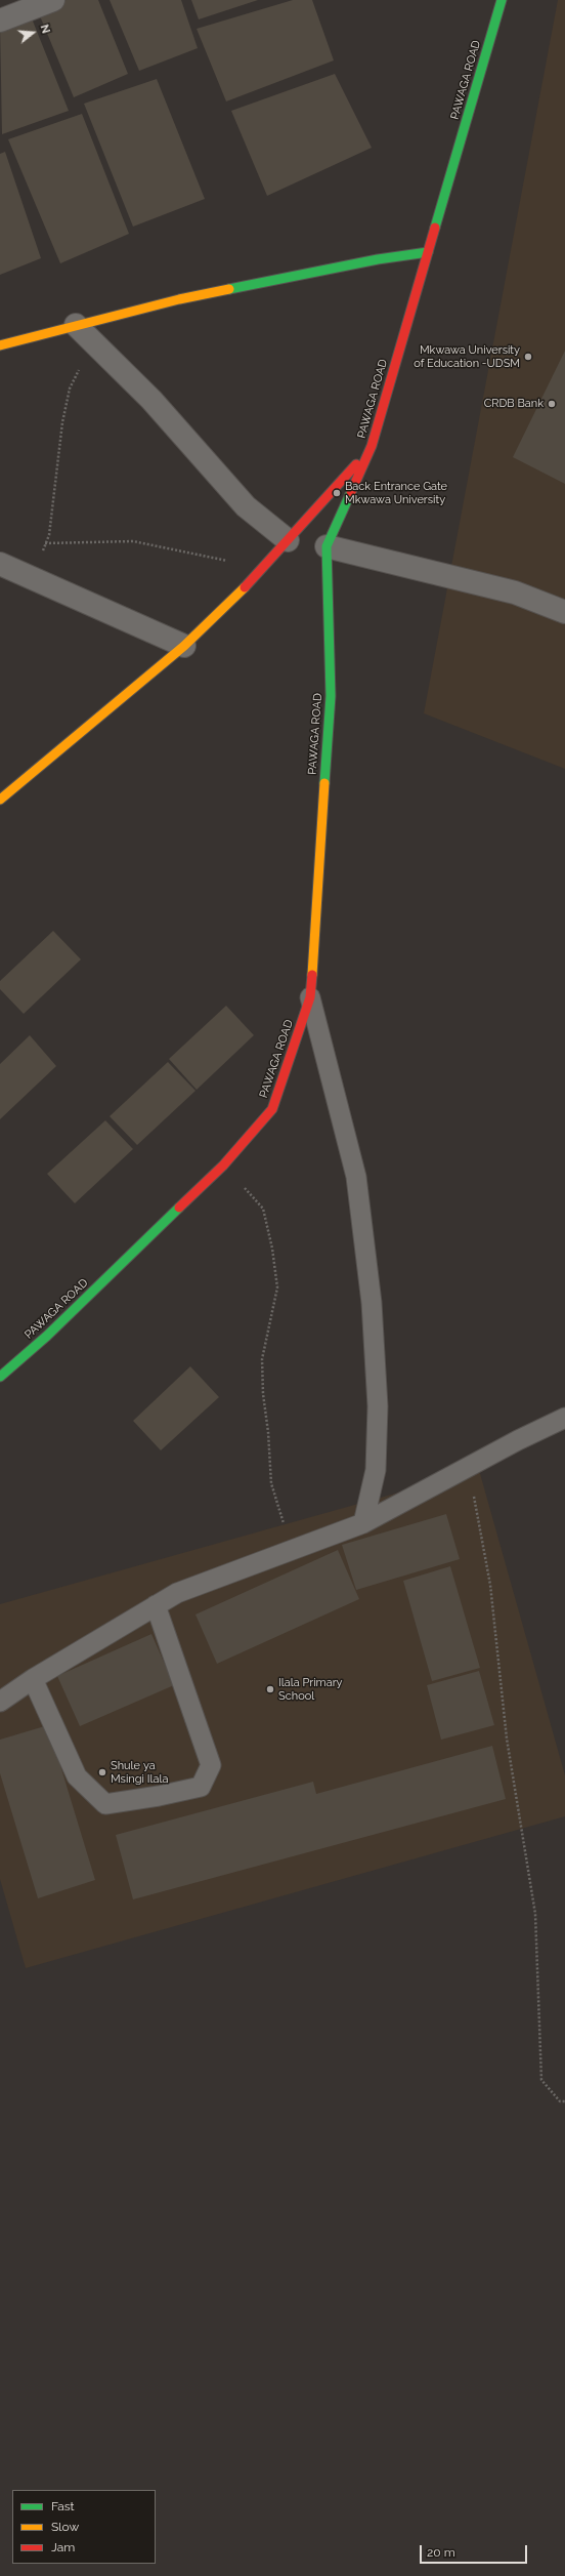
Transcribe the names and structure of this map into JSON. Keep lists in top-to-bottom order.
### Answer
{
  "streets": {
    "main road": ["PAWAGA ROAD"]
  },
  "places": [
    "Mkwawa University of Education -UDSM",
    "CRDB Bank",
    "Back Entrance Gate Mkwawa University",
    "Ilala Primary School",
    "Shule ya Msingi Ilala"
  ],
  "legend": ["Fast", "Slow", "Jam"],
  "scale_bar": "20 m",
  "north": "right"
}
